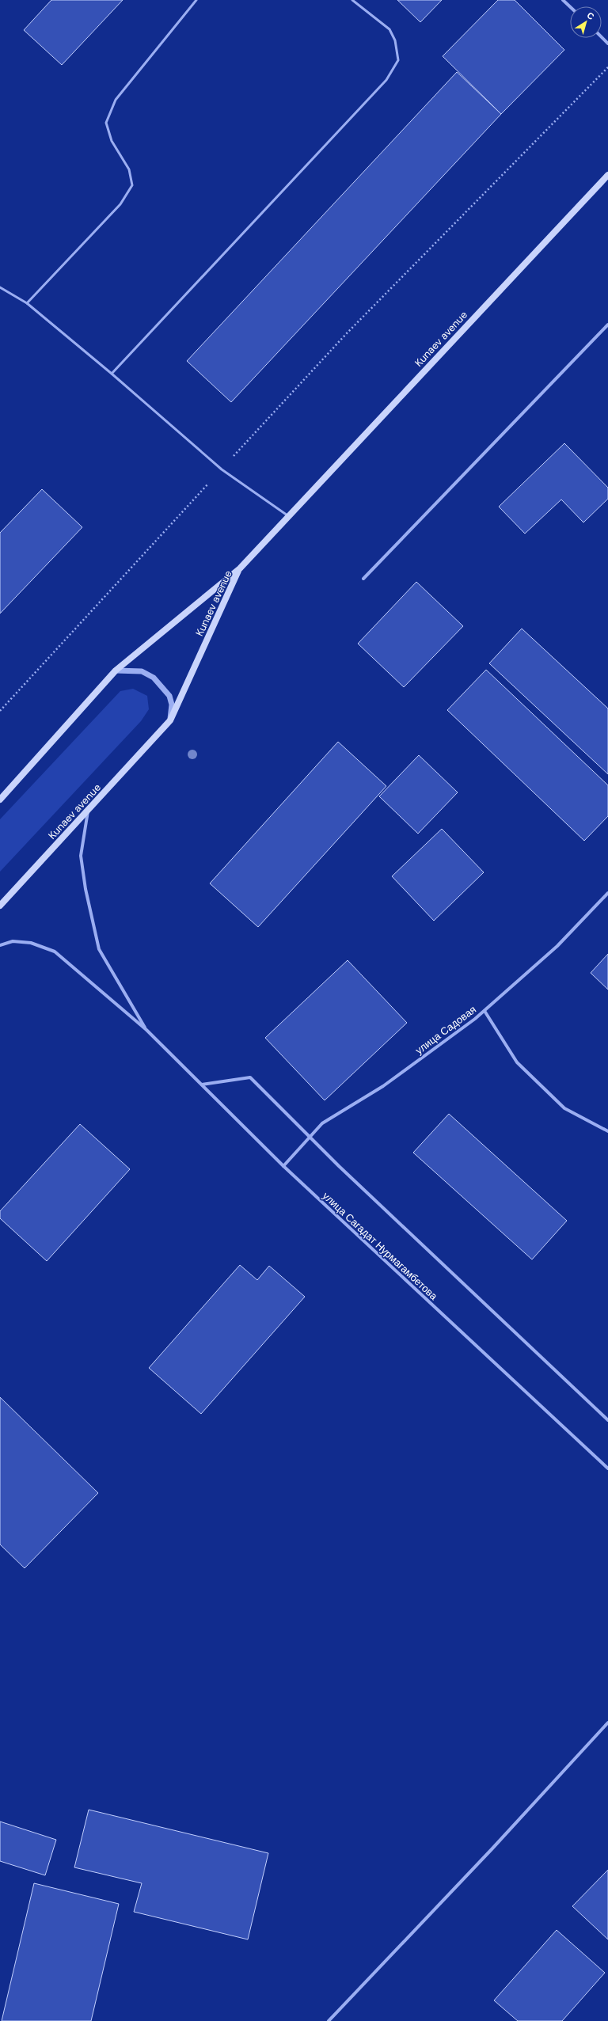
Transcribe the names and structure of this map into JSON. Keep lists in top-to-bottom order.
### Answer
{
  "streets": {
    "main road": ["Kunaev avenue"],
    "street": ["улица Садовая", "улица Сагадат Нурмагамбетова"]
  },
  "crossings": [
    ["Kunaev avenue", "улица Сагадат Нурмагамбетова"],
    ["улица Садовая", "улица Сагадат Нурмагамбетова"]
  ],
  "north": "top right"
}
